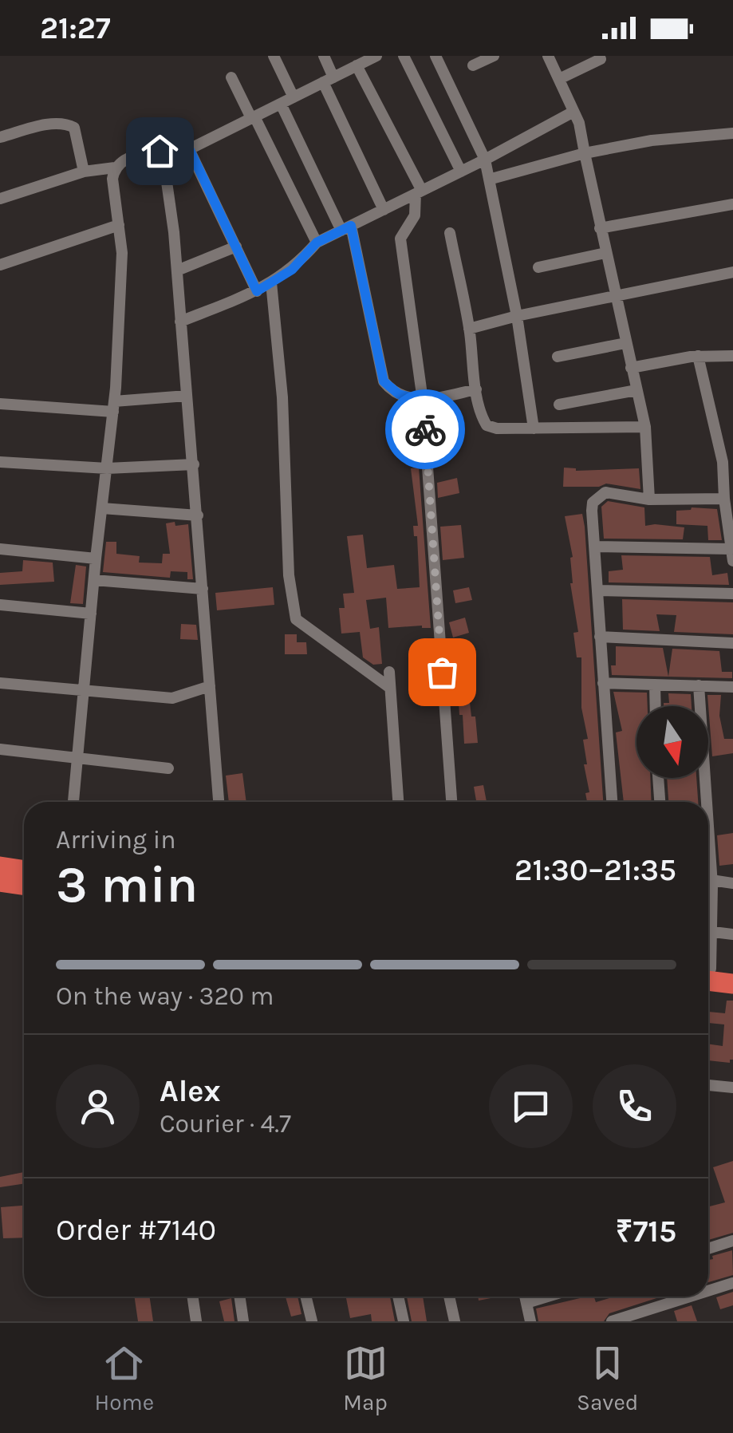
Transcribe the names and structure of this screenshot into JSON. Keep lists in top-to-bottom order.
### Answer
{
  "north": "bottom",
  "page": {
    "status": "21:27",
    "heading": ["3 min", "Arriving in", "21:30–21:35"],
    "panel": [
      "Alex",
      "Courier · 4.7",
      "Order #7140",
      "₹715"
    ],
    "bar": "On the way · 320 m",
    "tabs": ["Home", "Map", "Saved"]
  }
}
